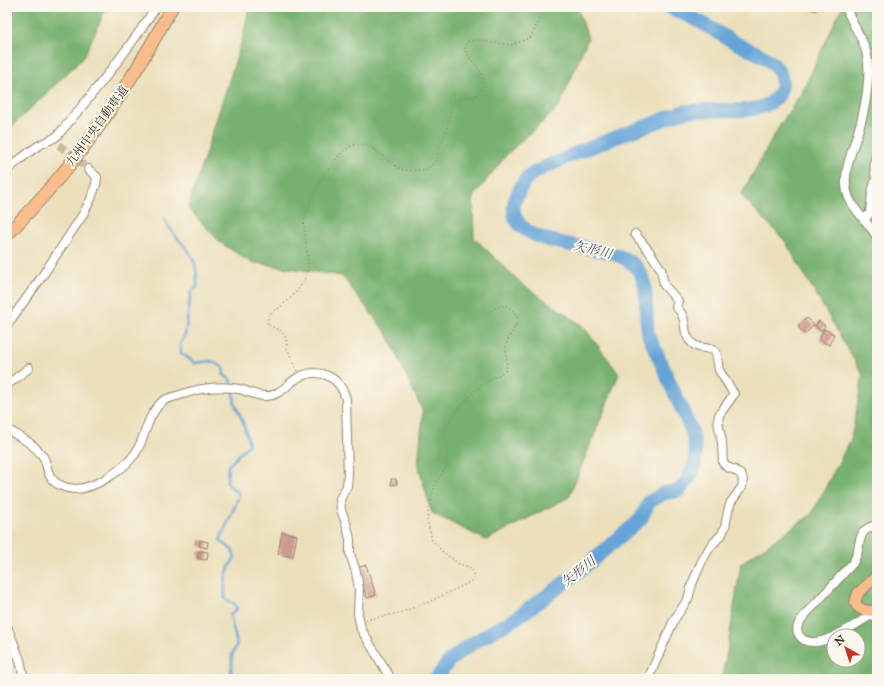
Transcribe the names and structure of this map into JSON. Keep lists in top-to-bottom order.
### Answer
{
  "streets": {
    "highway": ["九州中央自動車道"]
  },
  "water": ["矢形川"],
  "north": "top left"
}
